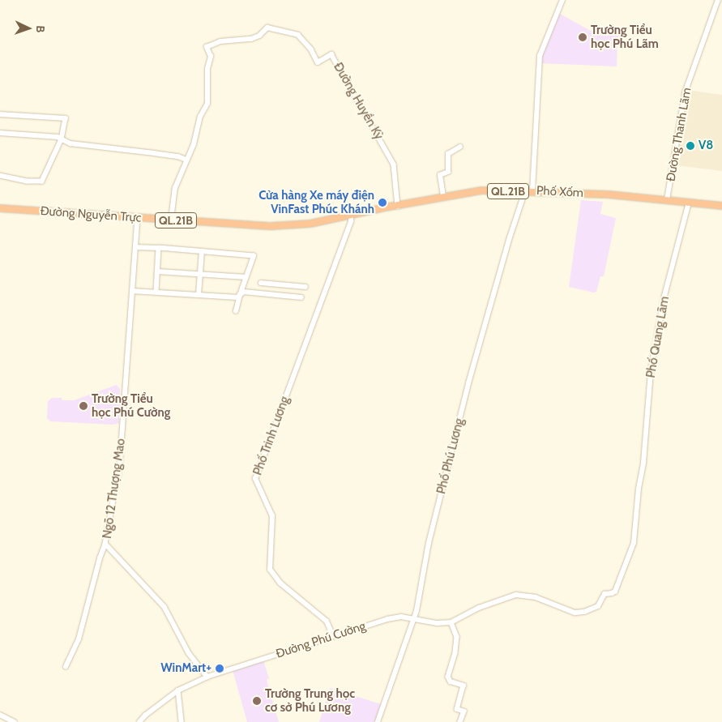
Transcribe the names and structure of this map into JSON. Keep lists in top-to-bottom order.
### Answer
{
  "streets": {
    "highway": ["QL.21B", "Phố Xốm", "Đường Nguyễn Trực"],
    "street": [
      "Đường Huyền Kỳ",
      "Đường Thanh Lãm",
      "Phố Quang Lãm",
      "Phố Trinh Lương",
      "Phố Phú Lương",
      "Ngõ 12 Thượng Mao",
      "Đường Phú Cường"
    ]
  },
  "crossings": [
    ["Đường Huyền Kỳ", "Phố Xốm"],
    ["Đường Huyền Kỳ", "Đường Nguyễn Trực"],
    ["Đường Thanh Lãm", "Phố Xốm"],
    ["Phố Xốm", "Đường Nguyễn Trực"],
    ["Phố Xốm", "Phố Quang Lãm"],
    ["Phố Xốm", "Phố Trinh Lương"],
    ["Phố Xốm", "Phố Phú Lương"],
    ["Đường Nguyễn Trực", "Phố Trinh Lương"],
    ["Đường Nguyễn Trực", "Ngõ 12 Thượng Mao"],
    ["Phố Quang Lãm", "Đường Phú Cường"],
    ["Phố Trinh Lương", "Đường Phú Cường"],
    ["Phố Phú Lương", "Đường Phú Cường"],
    ["Ngõ 12 Thượng Mao", "Đường Phú Cường"]
  ],
  "places": [
    "Trường Tiểu học Phú Lãm",
    "V8",
    "Cửa hàng Xe máy điện VinFast Phúc Khánh",
    "Trường Tiểu học Phú Cường",
    "WinMart+",
    "Trường Trung học cơ sở Phú Lương"
  ],
  "north": "right"
}
